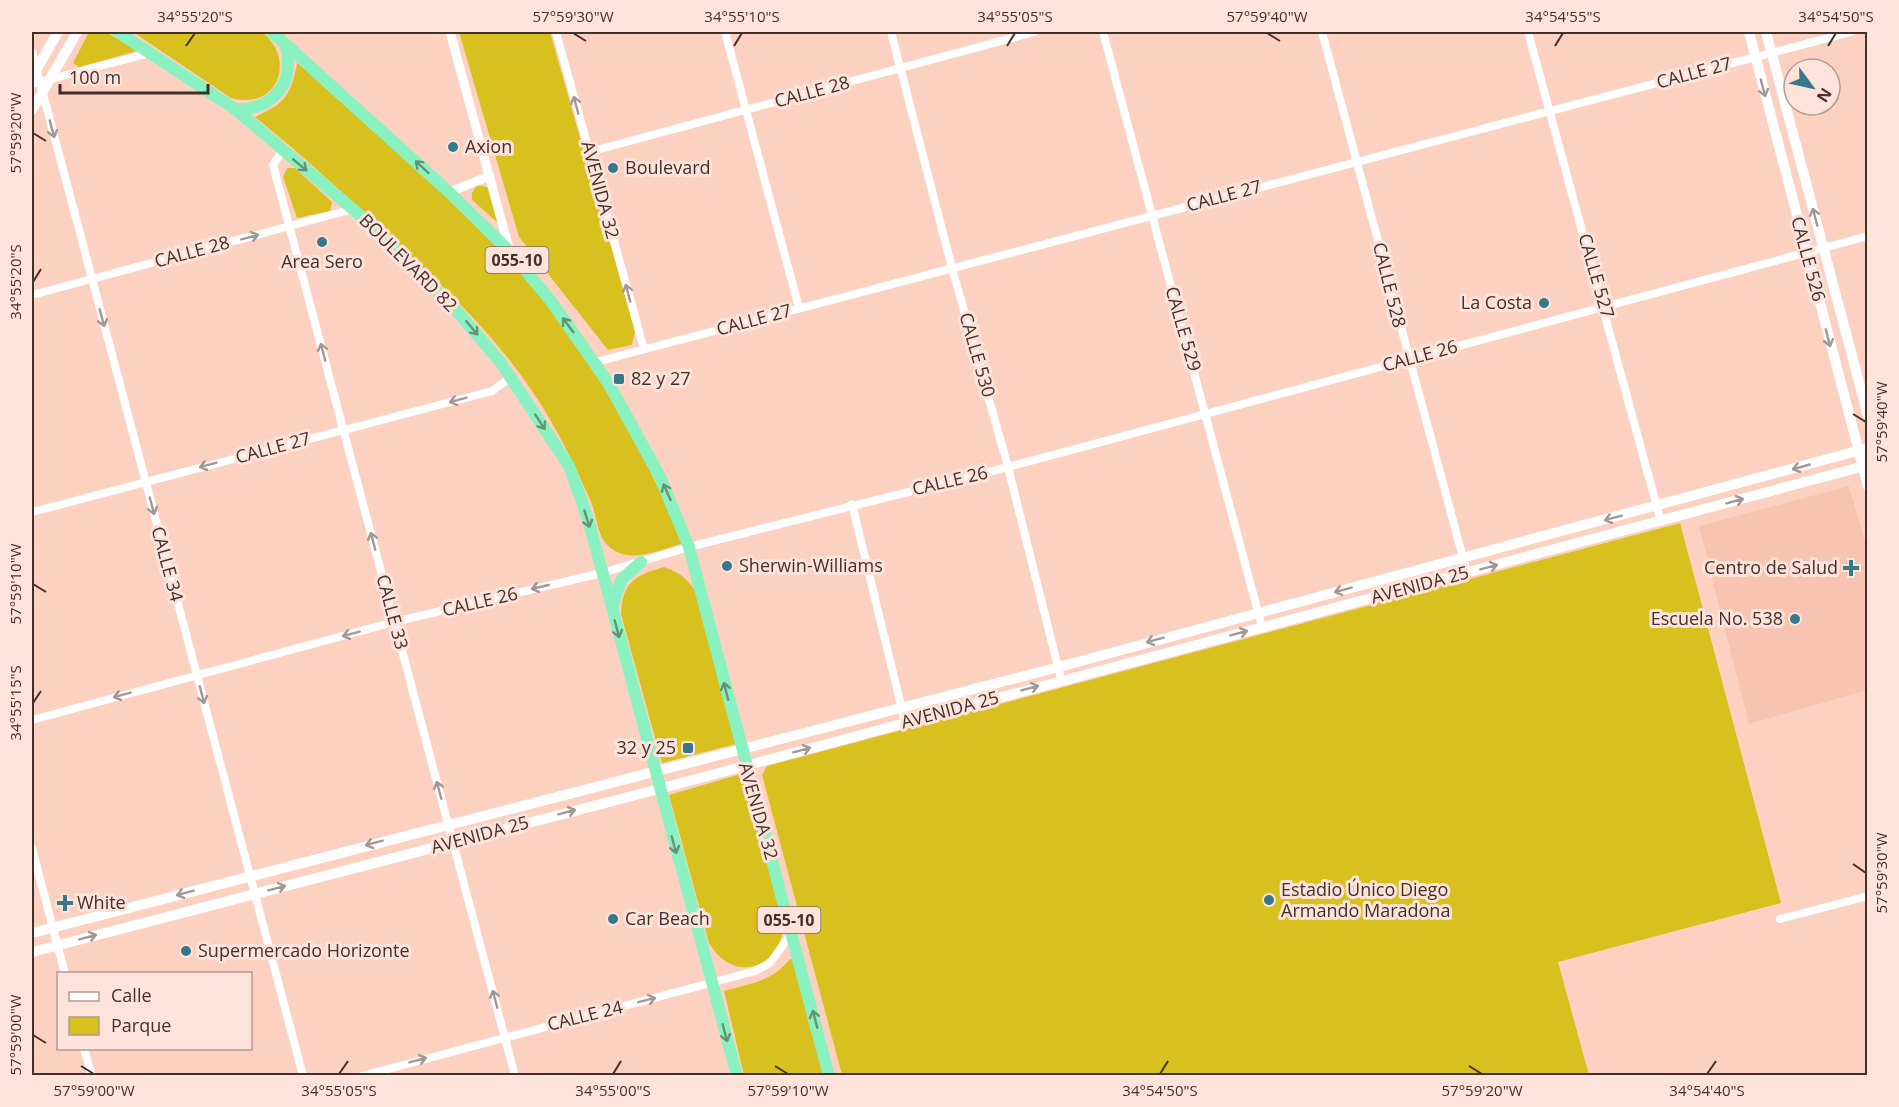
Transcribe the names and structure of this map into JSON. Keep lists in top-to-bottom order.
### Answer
{
  "streets": {
    "highway": ["AVENIDA 32", "055-10", "BOULEVARD 82"],
    "main road": ["CALLE 526", "AVENIDA 25"],
    "street": [
      "CALLE 27",
      "CALLE 28",
      "CALLE 527",
      "CALLE 528",
      "CALLE 529",
      "CALLE 530",
      "CALLE 26",
      "CALLE 34",
      "CALLE 33",
      "CALLE 24"
    ]
  },
  "crossings": [
    ["CALLE 27", "AVENIDA 32"],
    ["CALLE 27", "CALLE 526"],
    ["CALLE 27", "055-10"],
    ["CALLE 27", "BOULEVARD 82"],
    ["CALLE 27", "CALLE 527"],
    ["CALLE 27", "CALLE 528"],
    ["CALLE 27", "CALLE 529"],
    ["CALLE 27", "CALLE 530"],
    ["CALLE 27", "CALLE 34"],
    ["CALLE 27", "CALLE 33"],
    ["CALLE 28", "AVENIDA 32"],
    ["CALLE 28", "BOULEVARD 82"],
    ["CALLE 28", "CALLE 530"],
    ["CALLE 28", "CALLE 34"],
    ["CALLE 28", "CALLE 33"],
    ["AVENIDA 32", "055-10"],
    ["AVENIDA 32", "CALLE 26"],
    ["AVENIDA 32", "AVENIDA 25"],
    ["AVENIDA 32", "CALLE 24"],
    ["CALLE 526", "CALLE 26"],
    ["CALLE 526", "AVENIDA 25"],
    ["055-10", "CALLE 26"],
    ["BOULEVARD 82", "CALLE 26"],
    ["BOULEVARD 82", "CALLE 33"],
    ["CALLE 527", "CALLE 26"],
    ["CALLE 527", "AVENIDA 25"],
    ["CALLE 528", "CALLE 26"],
    ["CALLE 528", "AVENIDA 25"],
    ["CALLE 529", "CALLE 26"],
    ["CALLE 529", "AVENIDA 25"],
    ["CALLE 530", "CALLE 26"],
    ["CALLE 530", "AVENIDA 25"],
    ["CALLE 26", "CALLE 34"],
    ["CALLE 26", "CALLE 33"],
    ["CALLE 34", "AVENIDA 25"],
    ["AVENIDA 25", "CALLE 33"],
    ["CALLE 33", "CALLE 24"]
  ],
  "one_way": [
    "AVENIDA 32",
    "CALLE 34",
    "CALLE 33",
    "CALLE 24"
  ],
  "places": {
    "other": [
      "Axion",
      "Boulevard",
      "Area Sero",
      "La Costa",
      "Sherwin-Williams",
      "Escuela No. 538",
      "Estadio Único Diego Armando Maradona",
      "Car Beach",
      "Supermercado Horizonte"
    ],
    "transit": ["82 y 27", "32 y 25"],
    "health": ["Centro de Salud", "White"]
  },
  "legend": ["Calle", "Parque"],
  "scale_bar": "100 m",
  "north": "bottom right",
  "coordinates": [
    "34°55'20\"S",
    "57°59'30\"W",
    "34°55'10\"S",
    "34°55'05\"S",
    "57°59'40\"W",
    "34°54'55\"S",
    "34°54'50\"S",
    "57°59'20\"W",
    "57°59'10\"W",
    "34°55'15\"S",
    "57°59'00\"W",
    "34°55'00\"S",
    "34°54'40\"S"
  ]
}
